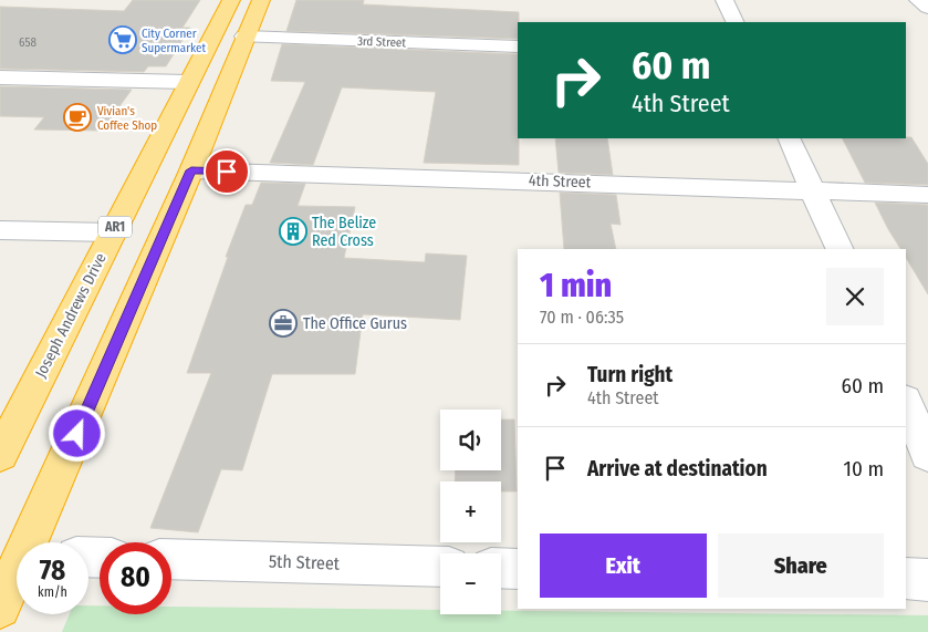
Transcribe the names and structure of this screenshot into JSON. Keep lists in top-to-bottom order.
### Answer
{
  "streets": {
    "highway": ["AR1", "Joseph Andrews Drive"],
    "street": ["3rd Street", "4th Street", "5th Street"]
  },
  "places": {
    "supermarket": ["City Corner Supermarket"],
    "cafe": ["Vivian's Coffee Shop"],
    "building": ["The Belize Red Cross"],
    "office": ["The Office Gurus"]
  },
  "house_numbers": ["658"],
  "page": {
    "turn": ["60 m", "4th Street"],
    "heading": ["1 min", "70 m · 06:35"],
    "list": [
      {
        "name": "Turn right",
        "note": "4th Street",
        "value": "60 m"
      },
      {
        "name": "Arrive at destination",
        "value": "10 m"
      }
    ],
    "map_buttons": ["+", "−"],
    "buttons": ["Exit", "Share"],
    "speed": "78 km/h",
    "limit": "80"
  }
}
